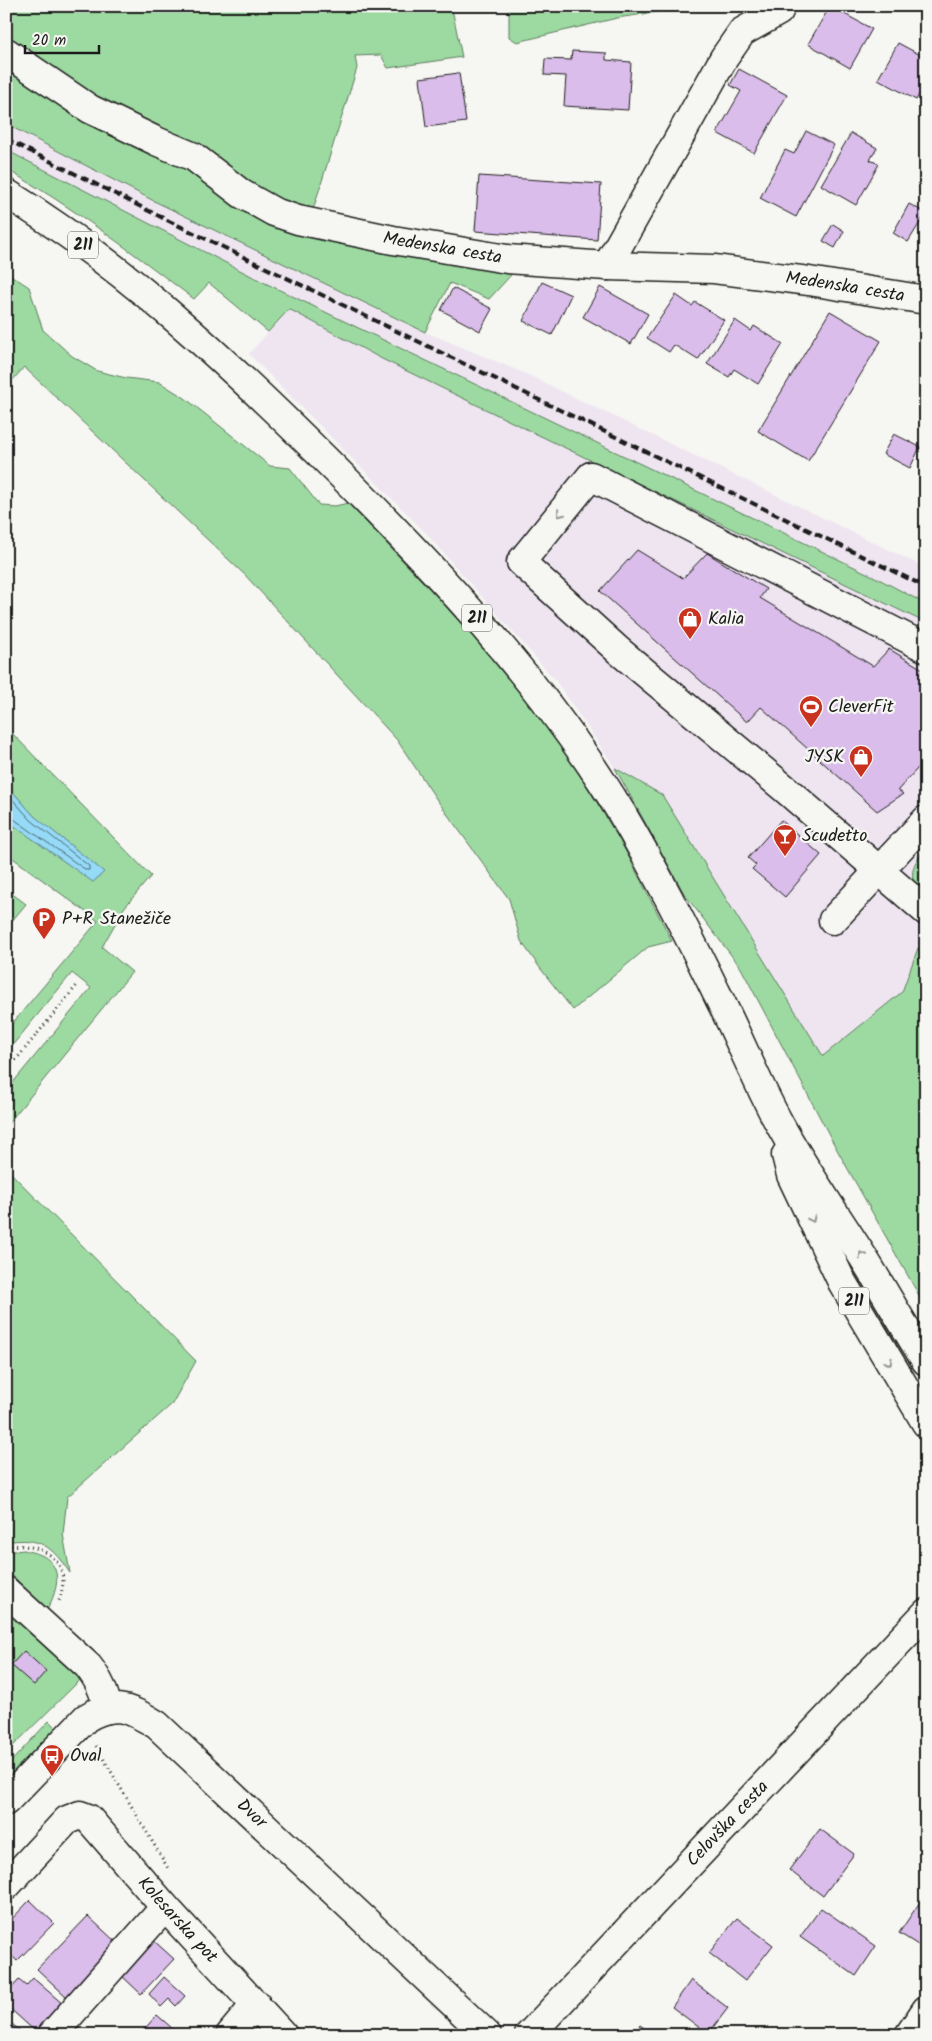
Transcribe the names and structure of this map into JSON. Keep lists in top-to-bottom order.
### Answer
{
  "streets": {
    "street": [
      "211",
      "Medenska cesta",
      "Dvor",
      "Celovška cesta",
      "Kolesarska pot"
    ]
  },
  "places": {
    "shop": ["Kalia", "JYSK"],
    "sports": ["CleverFit"],
    "bar": ["Scudetto"],
    "parking": ["P+R Stanežiče"],
    "bus stop": ["Oval"]
  },
  "scale_bar": "20 m"
}
